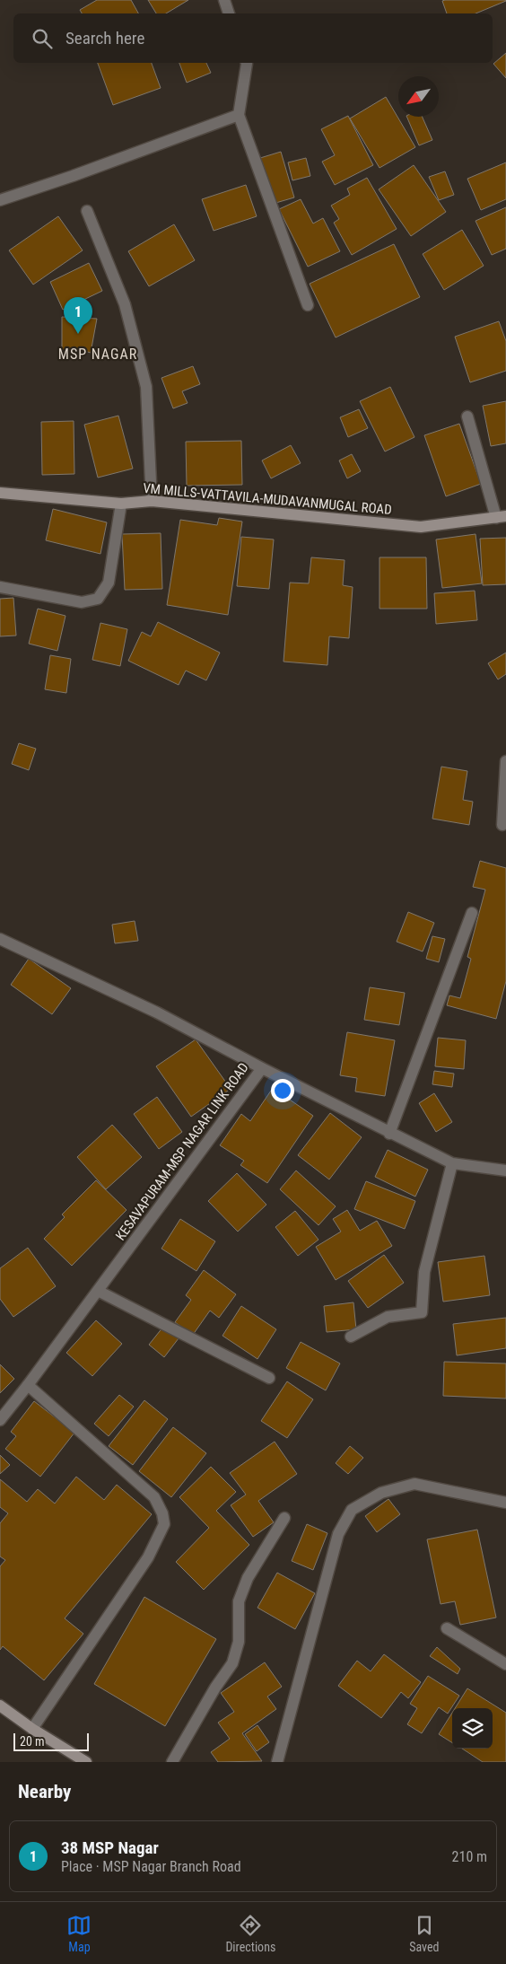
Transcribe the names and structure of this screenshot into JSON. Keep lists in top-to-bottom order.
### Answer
{
  "streets": {
    "street": ["VM MILLS-VATTAVILA-MUDAVANMUGAL ROAD", "KESAVAPURAM-MSP NAGAR LINK ROAD"]
  },
  "districts": ["MSP NAGAR"],
  "scale_bar": "20 m",
  "north": "bottom left",
  "page": {
    "search": "Search here",
    "pins": "1",
    "scale": "20 m",
    "heading": "Nearby",
    "list": [
      {
        "mark": "1",
        "name": "38 MSP Nagar",
        "note": "Place · MSP Nagar Branch Road",
        "value": "210 m"
      }
    ],
    "nav": ["Map", "Directions", "Saved"]
  }
}
